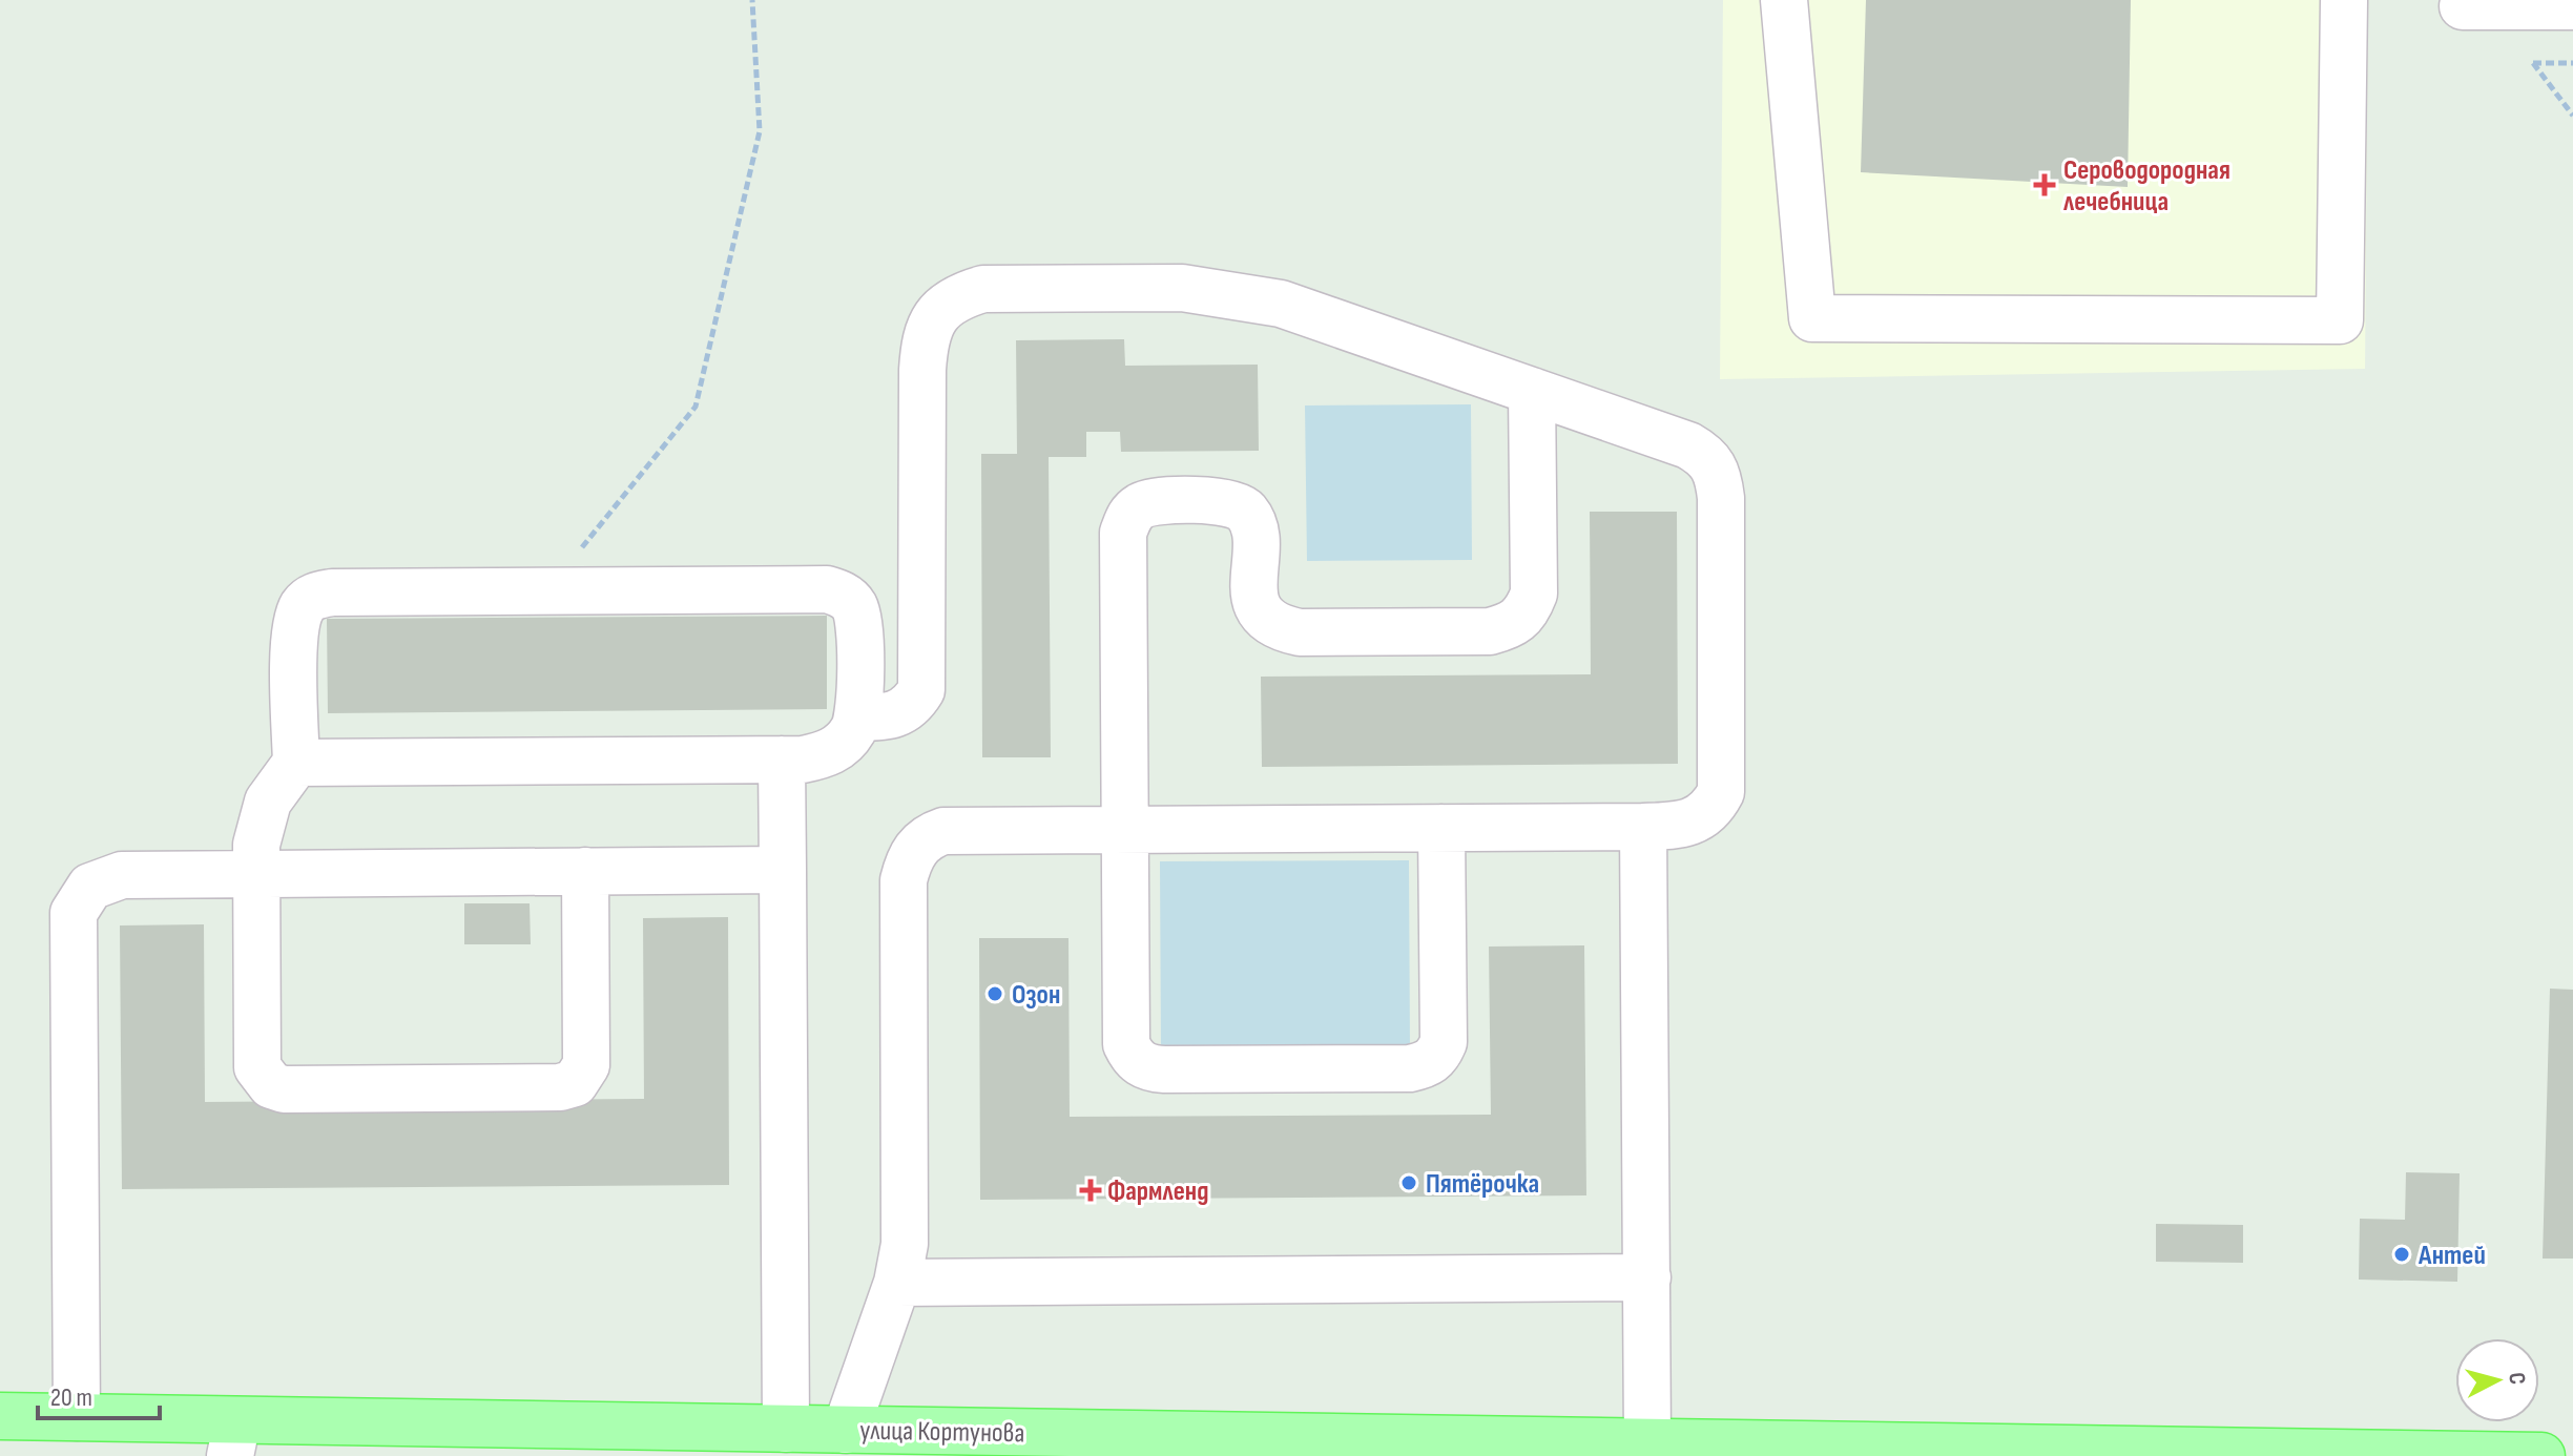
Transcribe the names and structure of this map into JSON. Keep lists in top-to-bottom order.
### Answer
{
  "streets": {
    "main road": ["улица Кортунова"]
  },
  "places": {
    "health": ["Сероводородная лечебница", "Фармленд"],
    "other": ["Озон", "Пятёрочка", "Антей"]
  },
  "scale_bar": "20 m",
  "north": "right"
}
